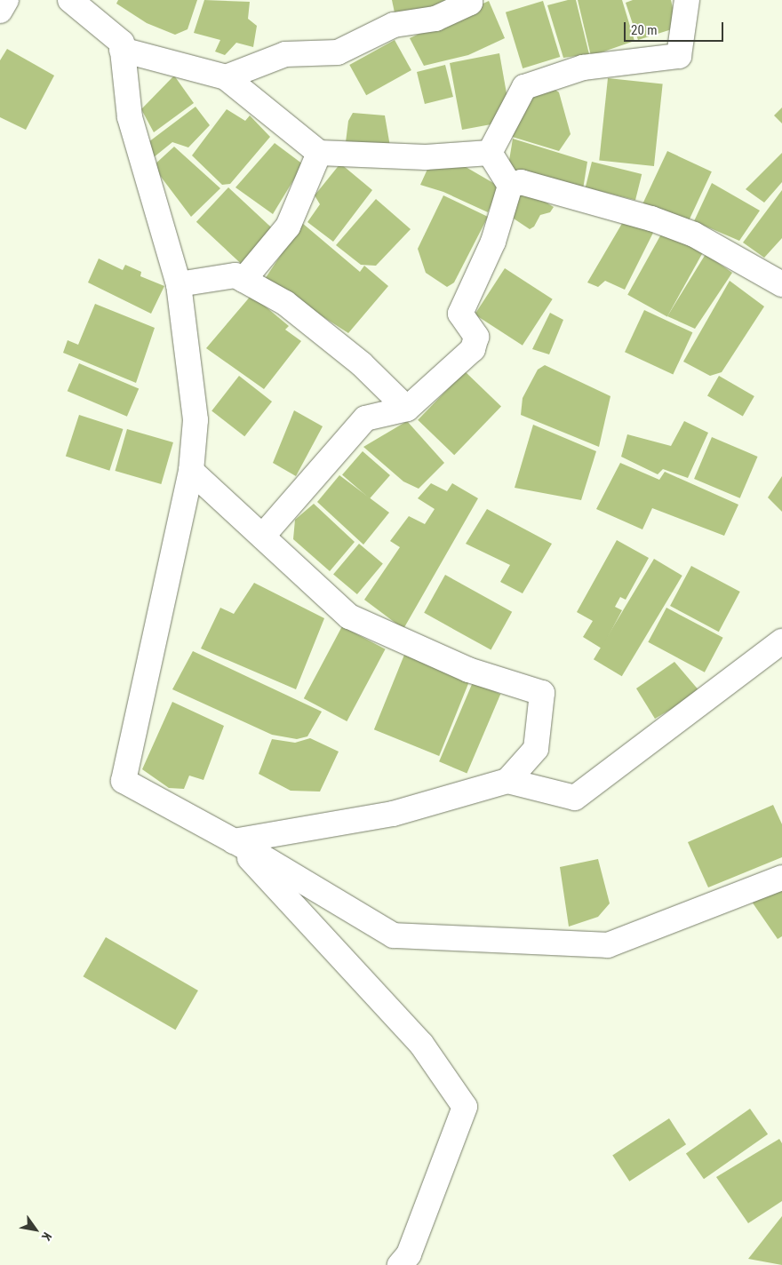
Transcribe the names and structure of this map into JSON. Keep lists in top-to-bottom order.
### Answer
{
  "scale_bar": "20 m",
  "north": "bottom right"
}
